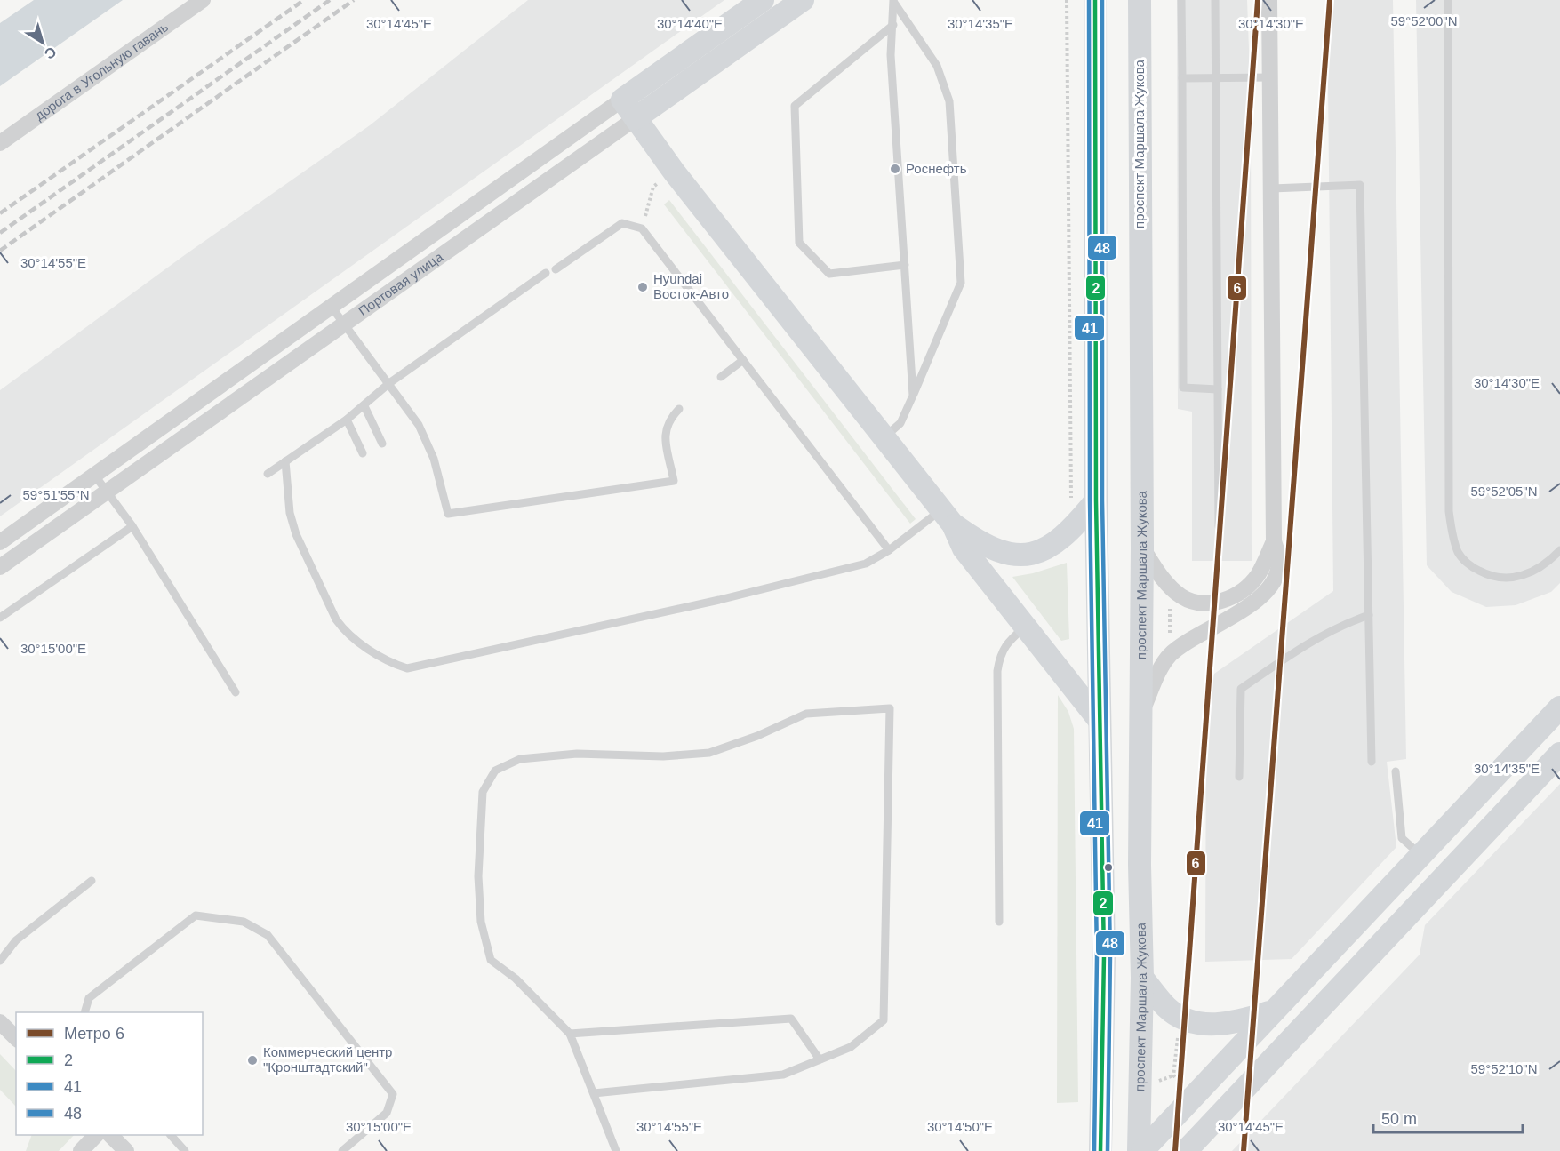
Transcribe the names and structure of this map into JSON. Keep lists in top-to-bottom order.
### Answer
{
  "streets": {
    "street": ["дорога в Угольную гавань", "проспект Маршала Жукова", "Портовая улица"]
  },
  "places": ["Роснефть", "Hyundai Восток-Авто", "Коммерческий центр \"Кронштадтский\""],
  "lines": [
    "metro line 6",
    "transit line 2",
    "transit line 41",
    "transit line 48"
  ],
  "legend": [
    "Метро 6",
    "2",
    "41",
    "48"
  ],
  "scale_bar": "50 m",
  "north": "bottom right",
  "coordinates": [
    "59°52'00\"N",
    "30°14'45\"E",
    "30°14'40\"E",
    "30°14'30\"E",
    "30°14'35\"E",
    "30°14'55\"E",
    "59°52'05\"N",
    "59°51'55\"N",
    "30°15'00\"E",
    "59°52'10\"N",
    "30°14'50\"E"
  ]
}
